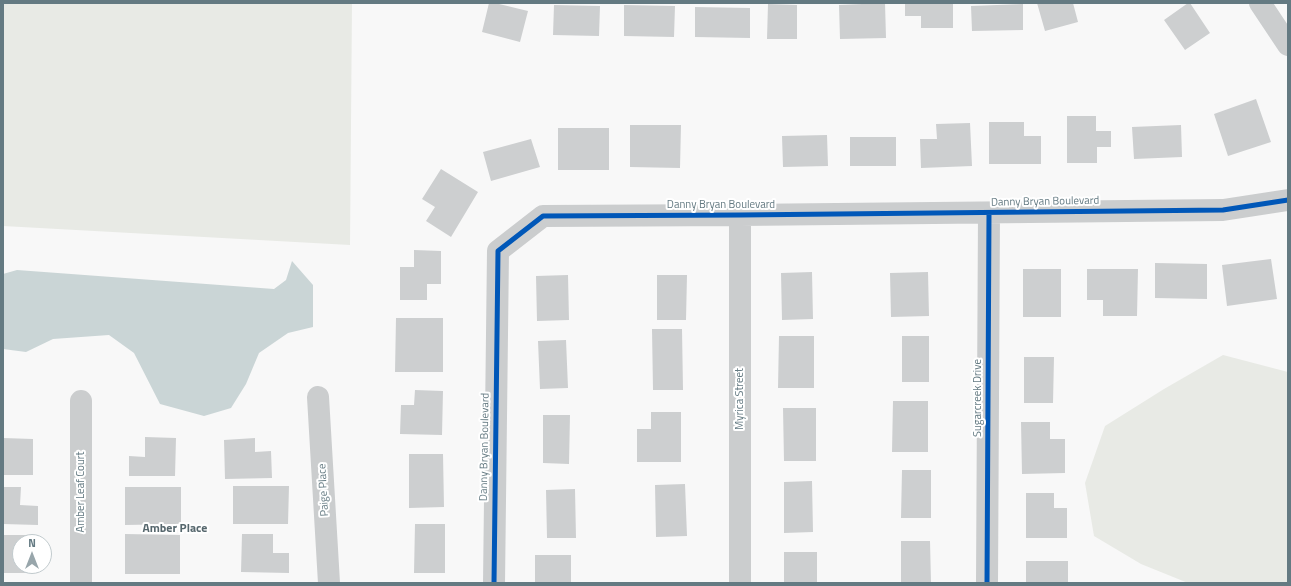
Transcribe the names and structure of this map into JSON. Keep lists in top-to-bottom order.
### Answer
{
  "streets": {
    "street": [
      "Danny Bryan Boulevard",
      "Sugarcreek Drive",
      "Myrica Street",
      "Paige Place",
      "Amber Leaf Court"
    ]
  },
  "crossings": [
    ["Danny Bryan Boulevard", "Sugarcreek Drive"],
    ["Danny Bryan Boulevard", "Myrica Street"]
  ],
  "districts": ["Amber Place"],
  "north": "top"
}
